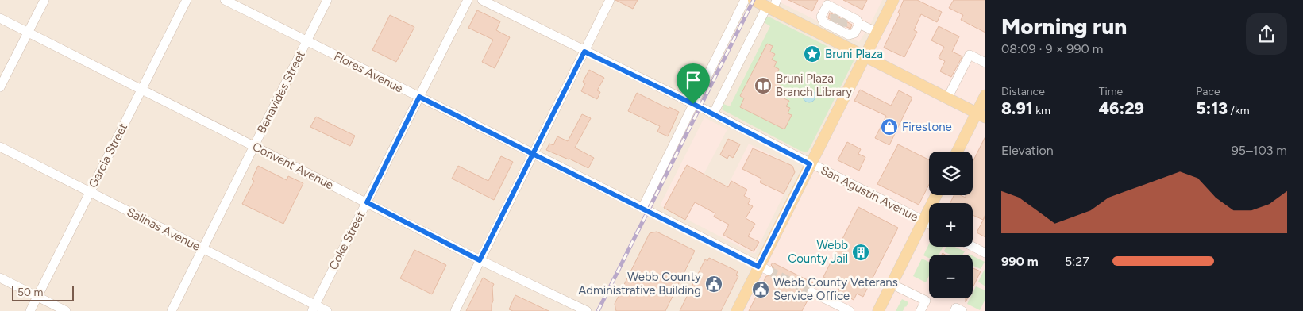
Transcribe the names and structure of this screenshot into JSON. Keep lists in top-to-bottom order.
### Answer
{
  "streets": {
    "street": [
      "Flores Avenue",
      "Benavides Street",
      "Garcia Street",
      "Convent Avenue",
      "San Agustin Avenue",
      "Salinas Avenue",
      "Coke Street"
    ]
  },
  "crossings": [
    ["Flores Avenue", "Benavides Street"],
    ["Flores Avenue", "Coke Street"],
    ["Benavides Street", "Convent Avenue"],
    ["Benavides Street", "Salinas Avenue"],
    ["Garcia Street", "Convent Avenue"],
    ["Garcia Street", "Salinas Avenue"],
    ["Convent Avenue", "Coke Street"],
    ["Salinas Avenue", "Coke Street"]
  ],
  "places": {
    "place": ["Bruni Plaza"],
    "library": ["Bruni Plaza Branch Library"],
    "shop": ["Firestone"],
    "building": ["Webb County Jail"],
    "public building": ["Webb County Administrative Building", "Webb County Veterans Service Office"]
  },
  "scale_bar": "50 m",
  "page": {
    "heading": ["Morning run", "08:09 · 9 × 990 m"],
    "stats": [
      ["Distance", "8.91 km"],
      ["Time", "46:29"],
      ["Pace", "5:13 /km"]
    ],
    "chart": ["Elevation", "95–103 m"],
    "map_buttons": ["+", "−"],
    "list": [
      {
        "name": "990 m",
        "note": "5:27"
      }
    ],
    "scale": "50 m"
  }
}
